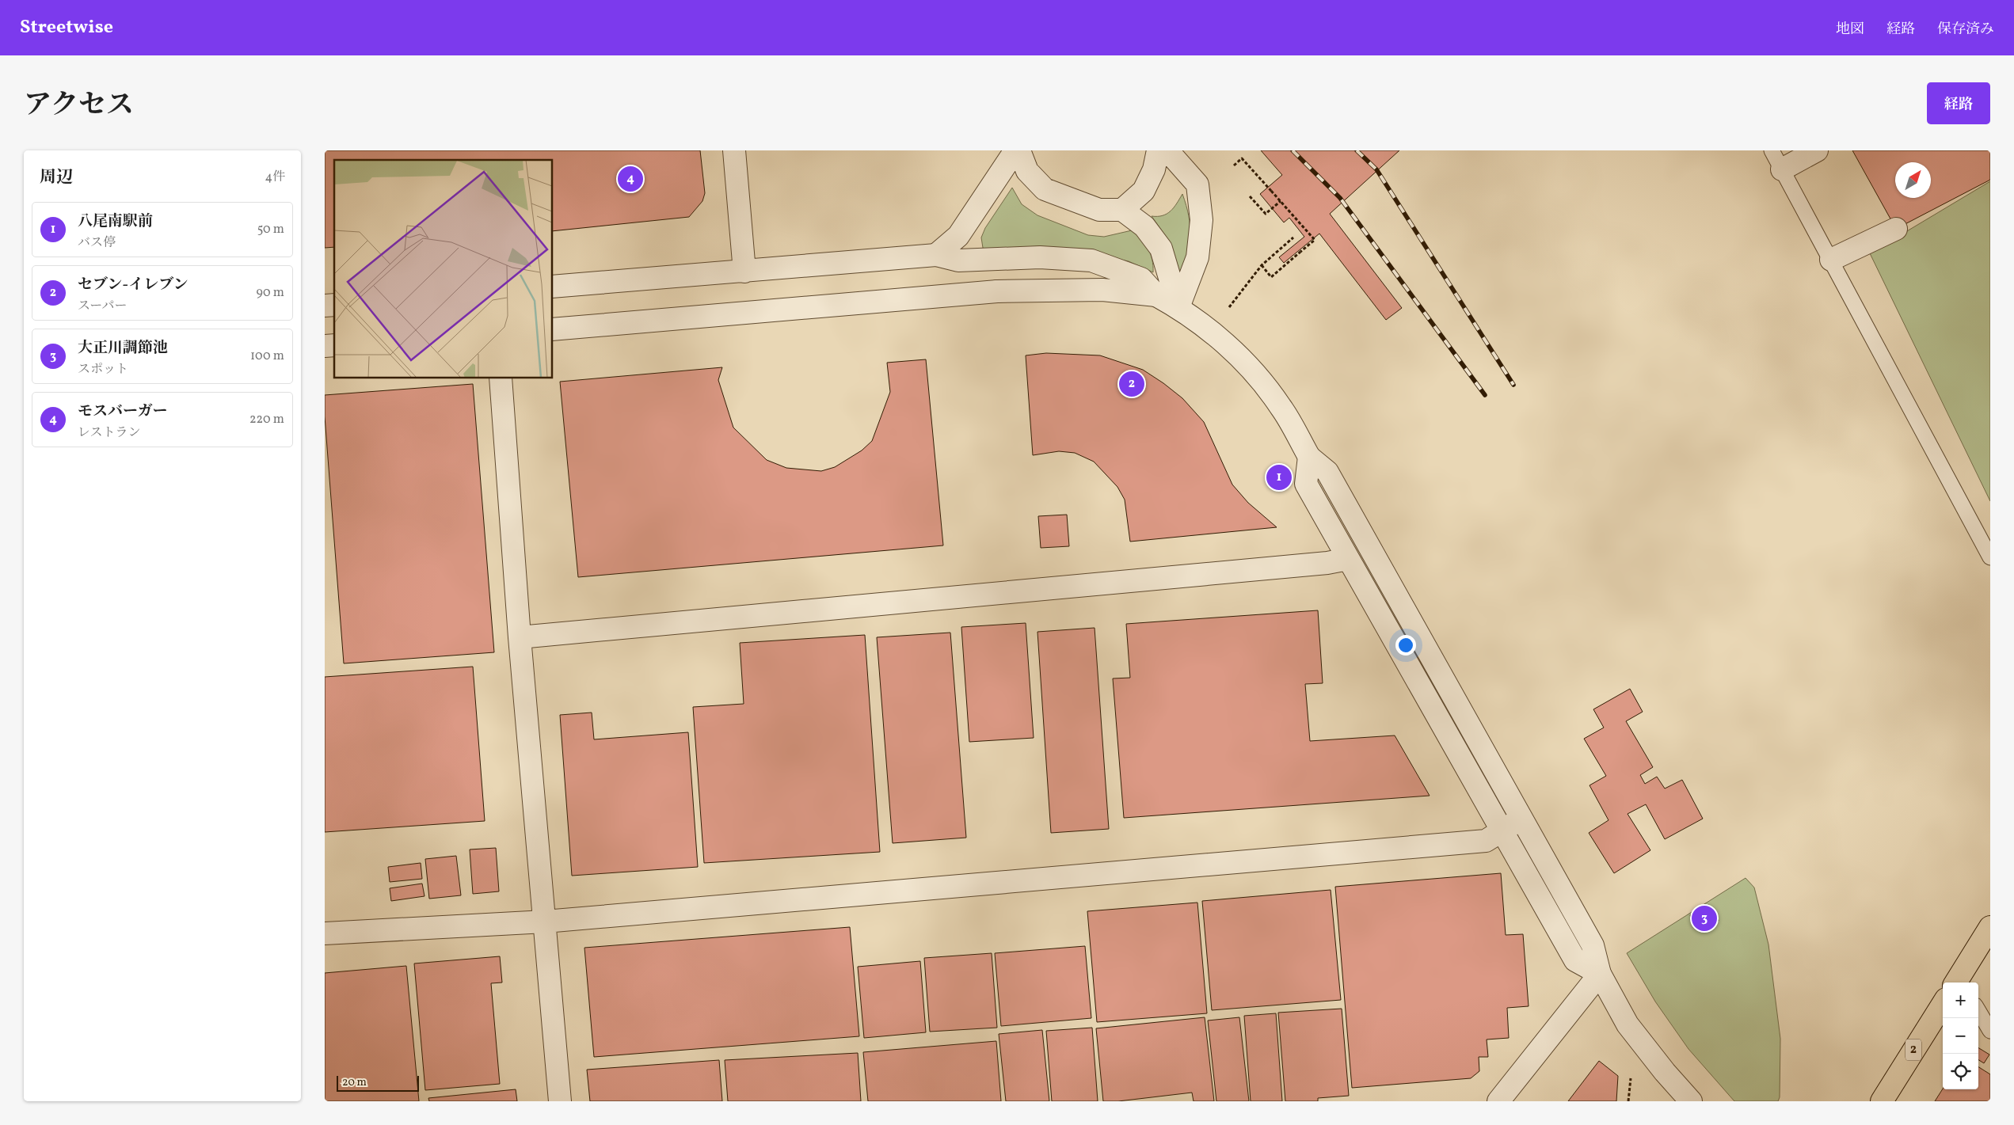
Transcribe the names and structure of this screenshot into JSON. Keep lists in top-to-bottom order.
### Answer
{
  "streets": {
    "main road": ["2"]
  },
  "scale_bar": "20 m",
  "north": "top right",
  "page": {
    "header": "Streetwise",
    "nav": ["地図", "経路", "保存済み"],
    "title": "アクセス",
    "buttons": "経路",
    "heading": ["周辺", "4件"],
    "pins": [
      "4",
      "2",
      "1",
      "3"
    ],
    "list": [
      {
        "mark": "1",
        "name": "八尾南駅前",
        "note": "バス停",
        "value": "50 m"
      },
      {
        "mark": "2",
        "name": "セブン-イレブン",
        "note": "スーパー",
        "value": "90 m"
      },
      {
        "mark": "3",
        "name": "大正川調節池",
        "note": "スポット",
        "value": "100 m"
      },
      {
        "mark": "4",
        "name": "モスバーガー",
        "note": "レストラン",
        "value": "220 m"
      }
    ],
    "map_buttons": ["+", "−"],
    "scale": "20 m"
  }
}
